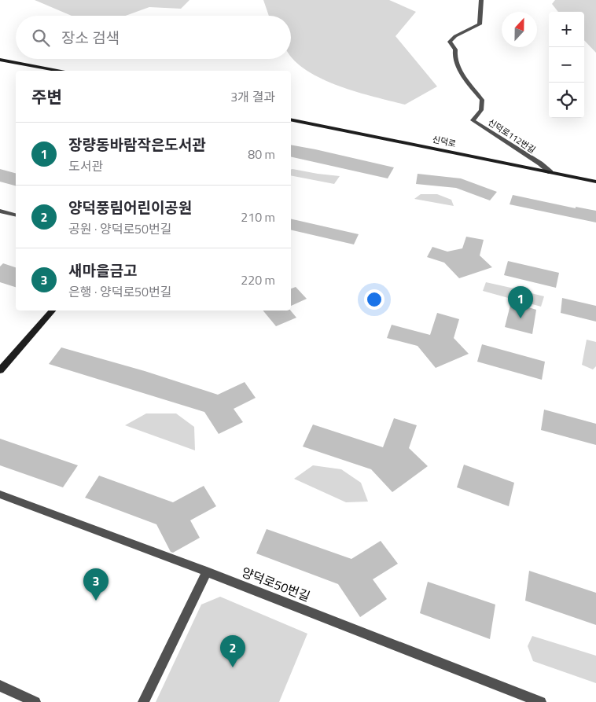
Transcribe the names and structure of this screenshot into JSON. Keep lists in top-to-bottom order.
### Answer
{
  "streets": {
    "street": ["신덕로112번길", "신덕로", "양덕로50번길"]
  },
  "crossings": [
    ["신덕로112번길", "신덕로"]
  ],
  "north": "top",
  "page": {
    "map_buttons": ["+", "−"],
    "search": "장소 검색",
    "heading": ["주변", "3개 결과"],
    "list": [
      {
        "mark": "1",
        "name": "장량동바람작은도서관",
        "note": "도서관",
        "value": "80 m"
      },
      {
        "mark": "2",
        "name": "양덕풍림어린이공원",
        "note": "공원 · 양덕로50번길",
        "value": "210 m"
      },
      {
        "mark": "3",
        "name": "새마을금고",
        "note": "은행 · 양덕로50번길",
        "value": "220 m"
      }
    ],
    "pins": ["1", "3", "2"]
  }
}
